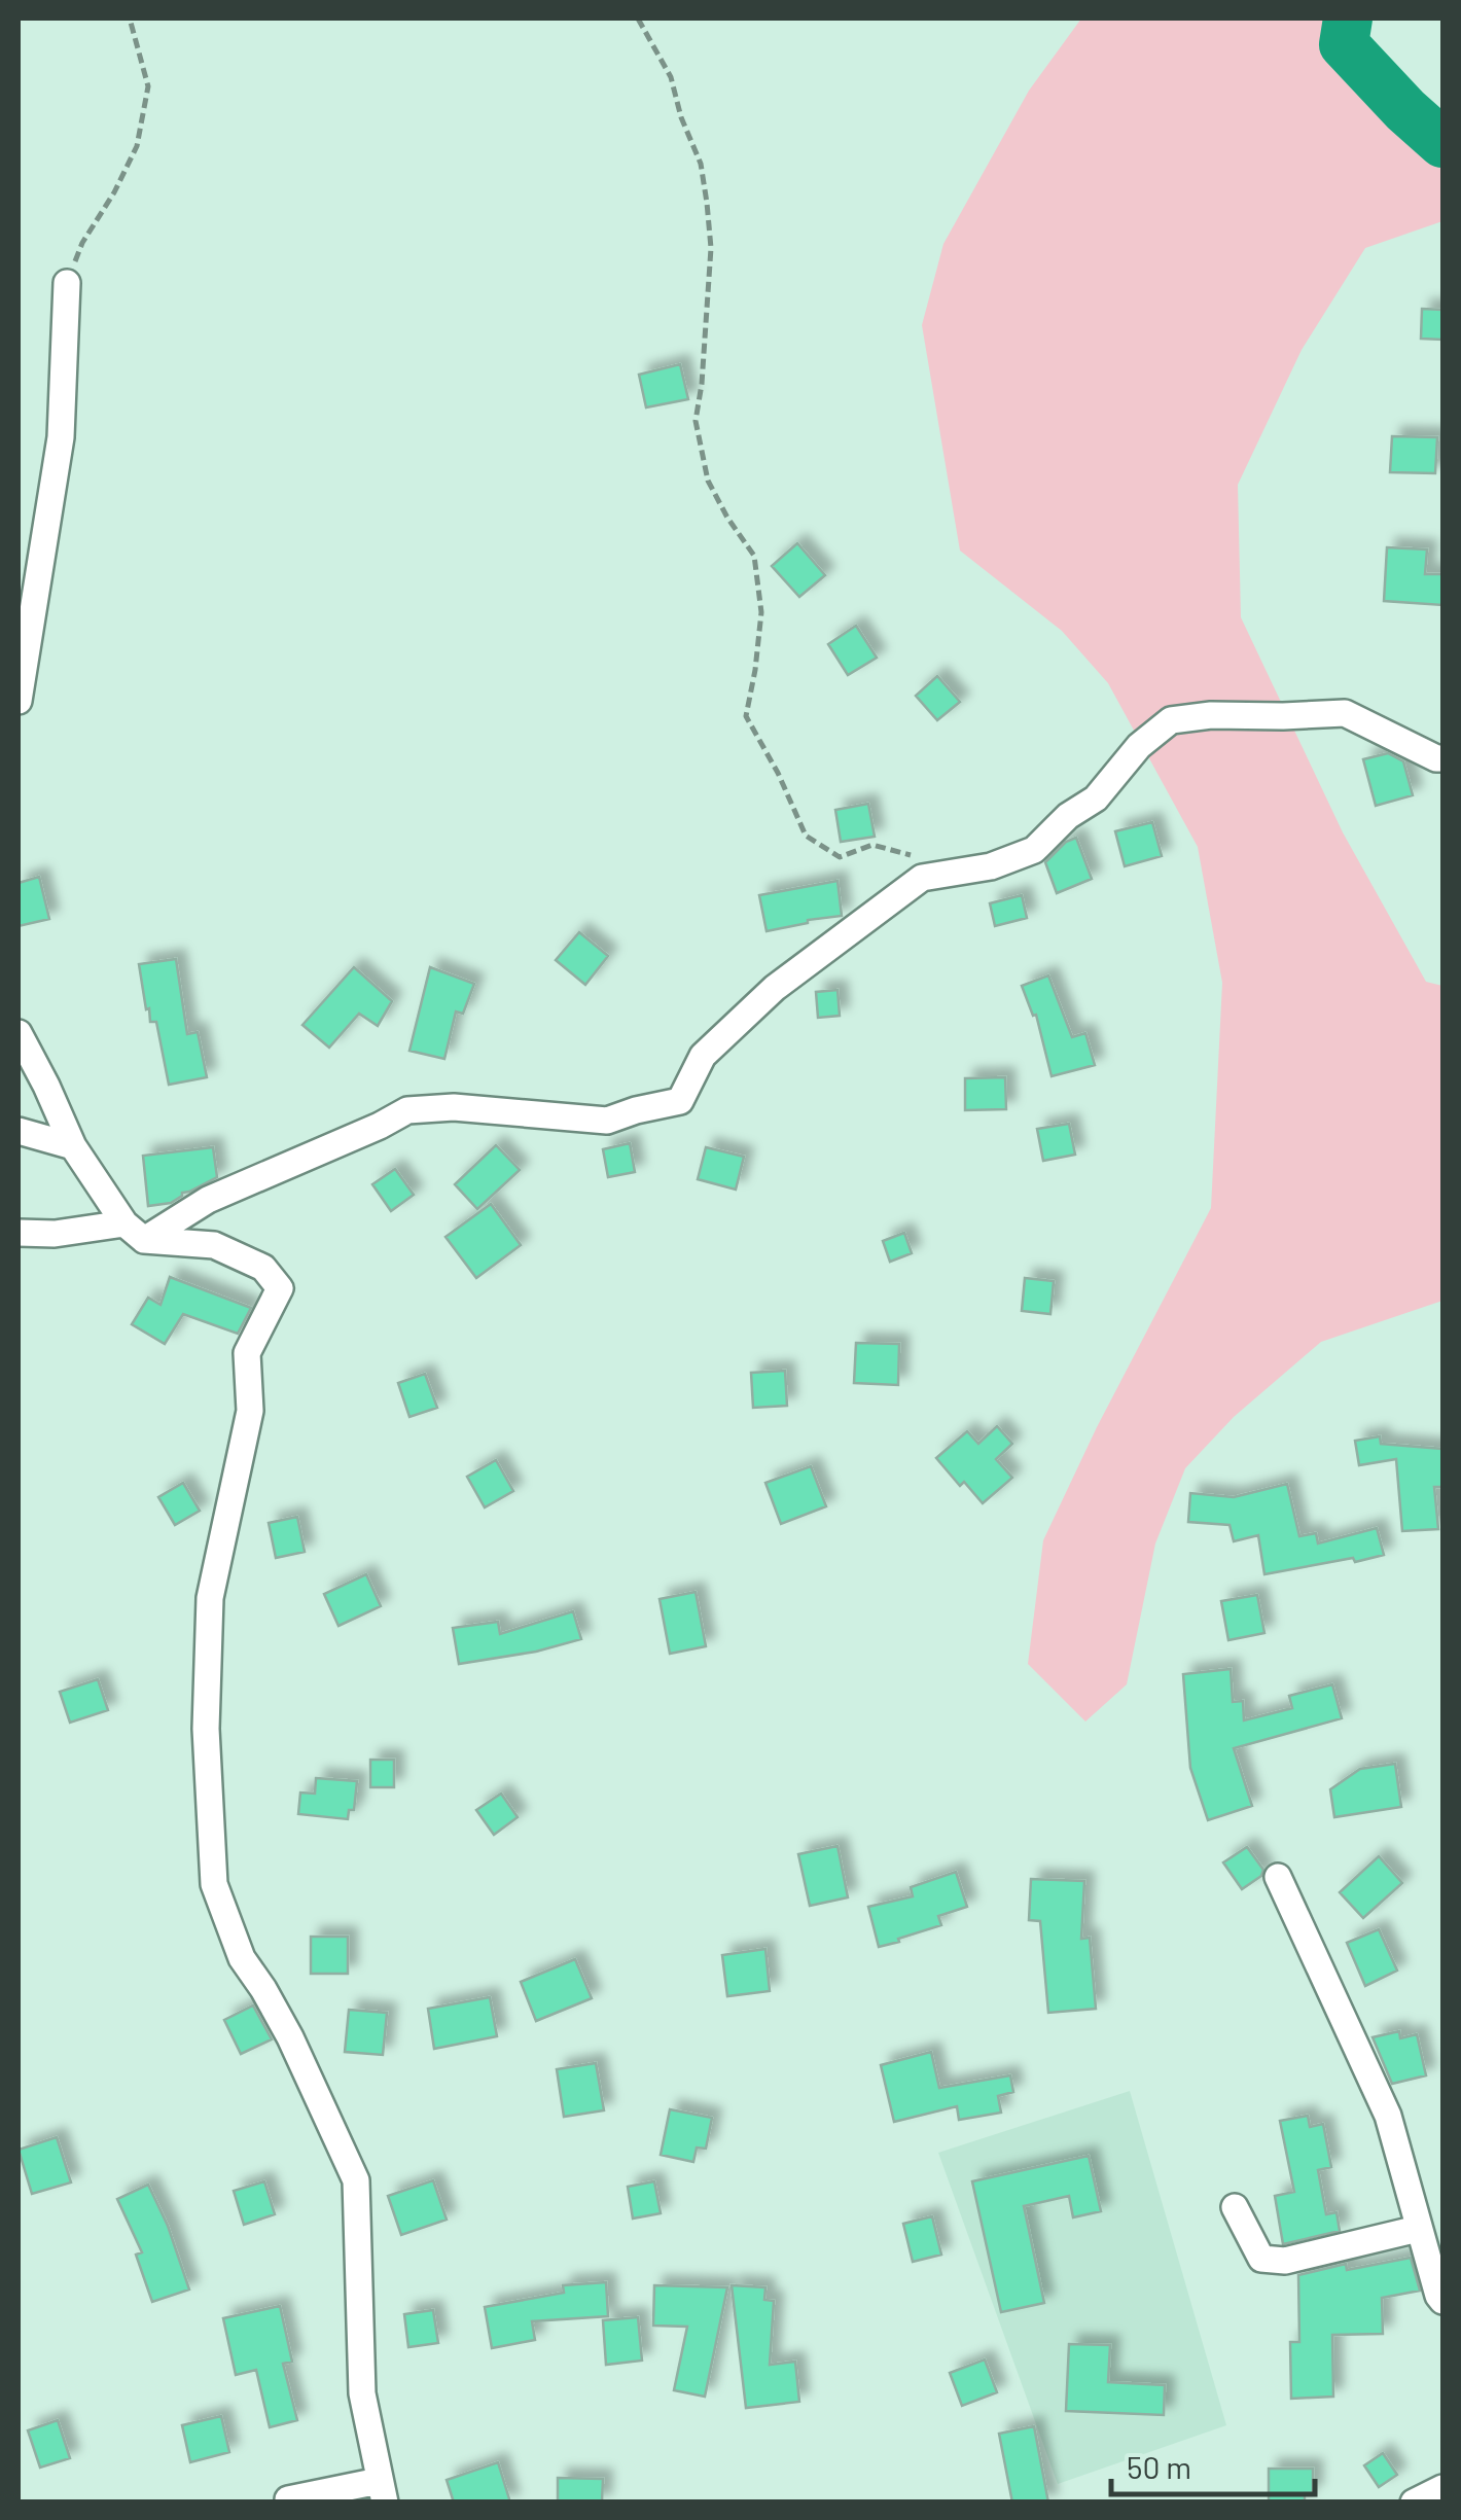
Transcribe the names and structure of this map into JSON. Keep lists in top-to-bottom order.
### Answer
{
  "scale_bar": "50 m"
}
